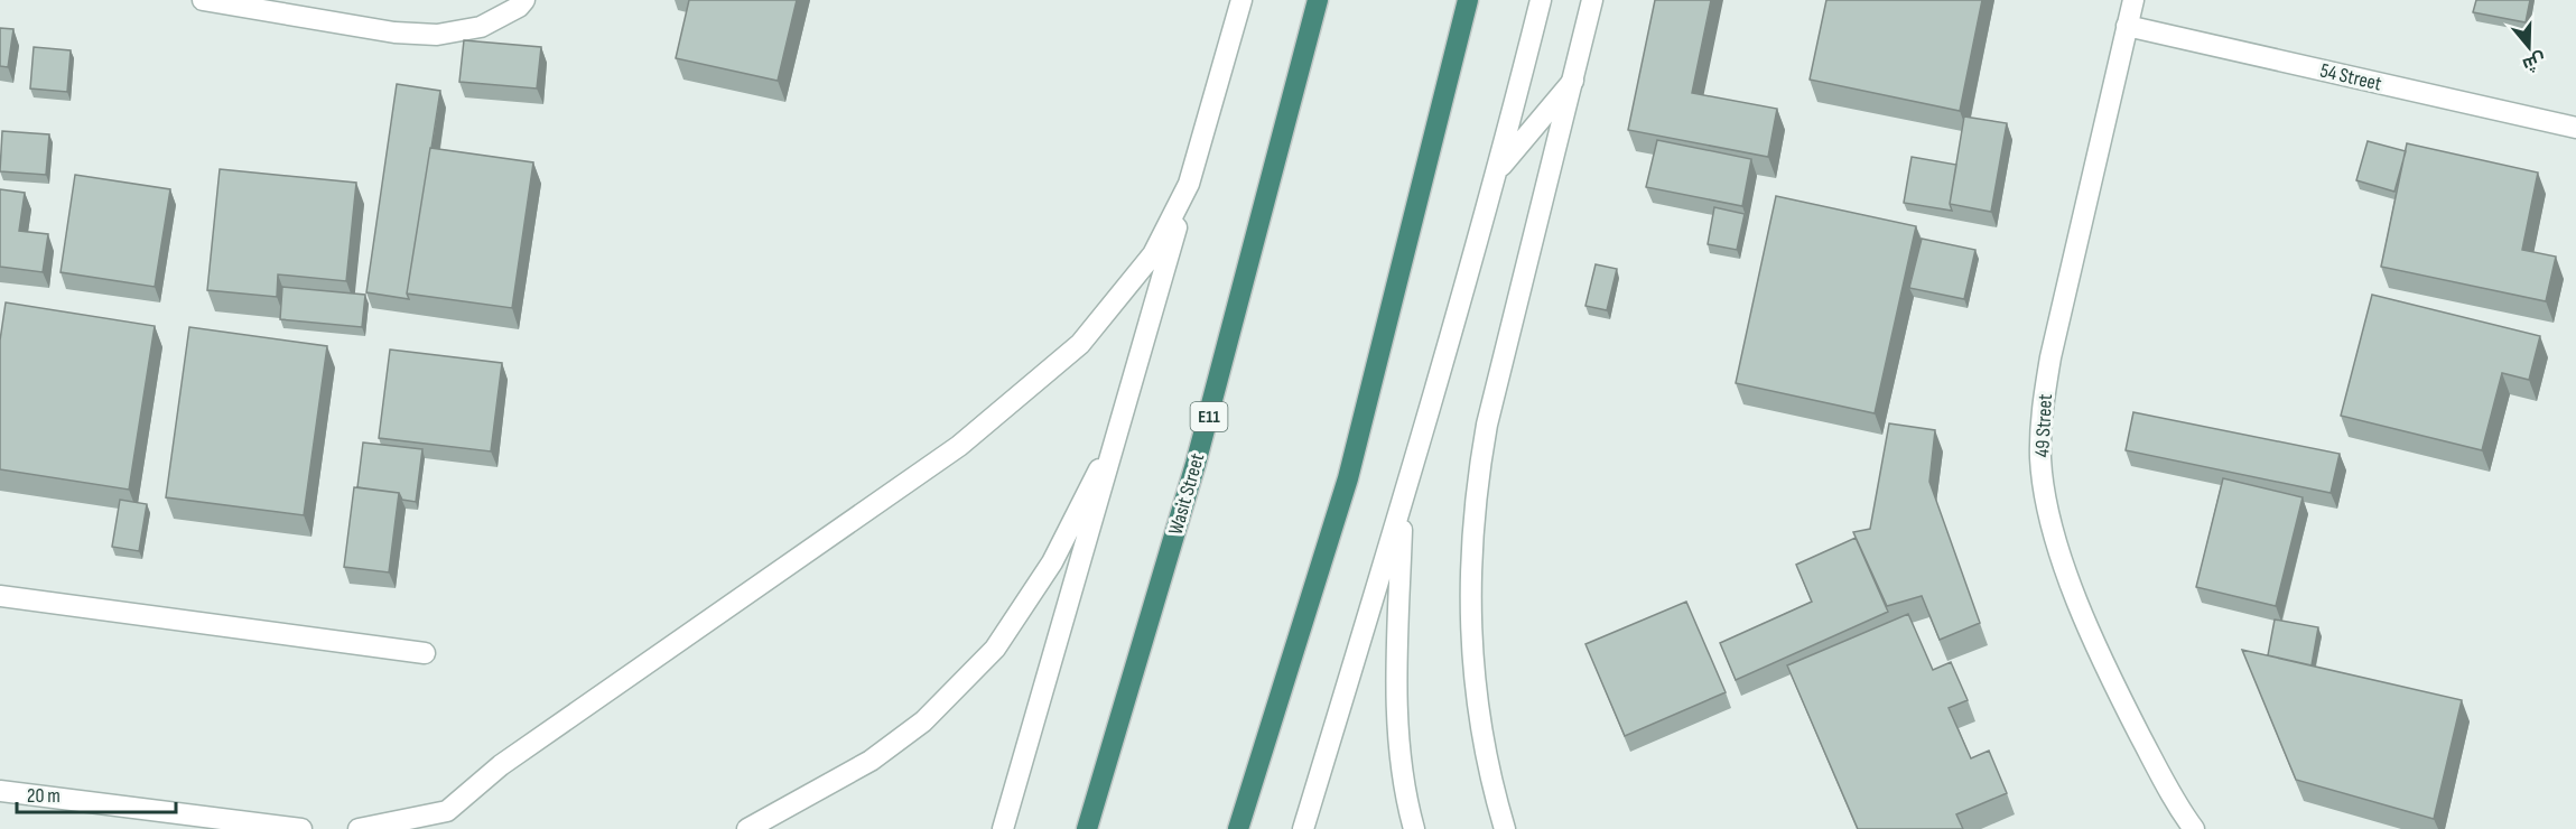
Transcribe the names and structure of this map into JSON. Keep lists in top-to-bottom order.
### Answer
{
  "streets": {
    "highway": ["E11", "Wasit Street"],
    "street": ["54 Street", "49 Street"]
  },
  "crossings": [
    ["54 Street", "49 Street"]
  ],
  "scale_bar": "20 m",
  "north": "bottom"
}
